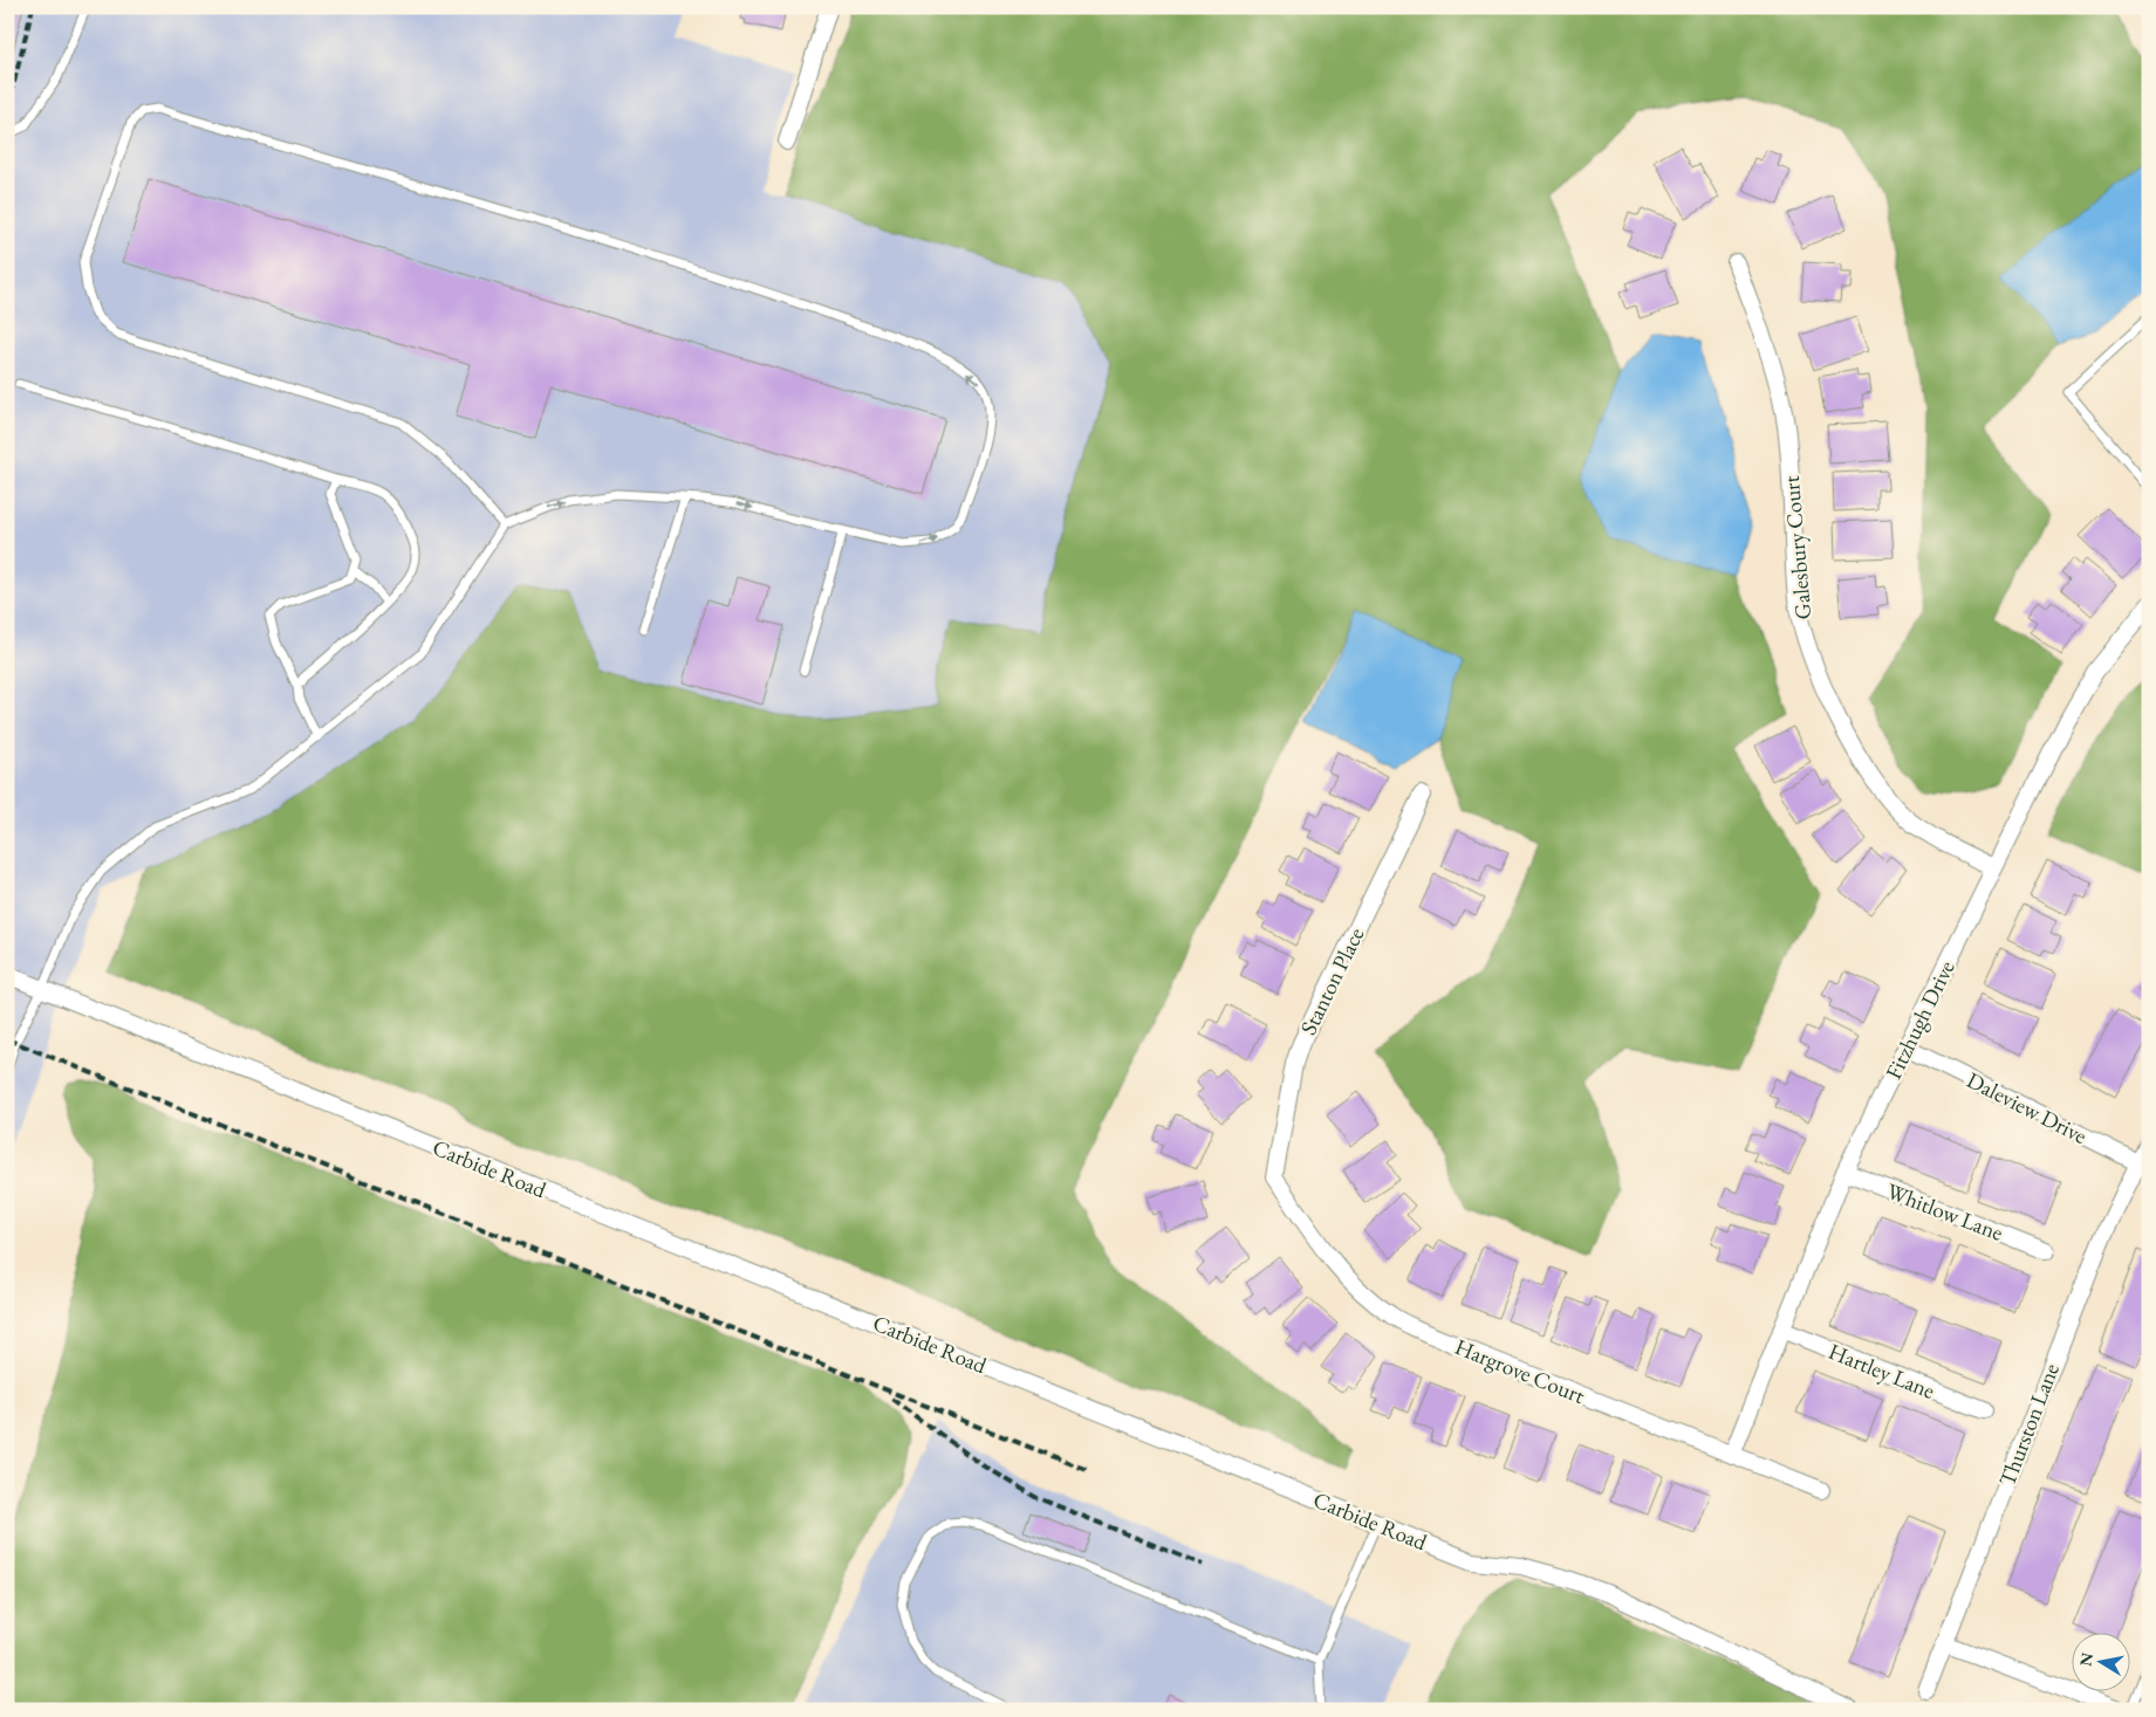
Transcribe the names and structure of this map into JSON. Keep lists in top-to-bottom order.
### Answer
{
  "streets": {
    "street": [
      "Galesbury Court",
      "Stanton Place",
      "Fitzhugh Drive",
      "Daleview Drive",
      "Carbide Road",
      "Whitlow Lane",
      "Hargrove Court",
      "Hartley Lane",
      "Thurston Lane"
    ]
  },
  "crossings": [
    ["Galesbury Court", "Fitzhugh Drive"],
    ["Stanton Place", "Hargrove Court"],
    ["Fitzhugh Drive", "Daleview Drive"],
    ["Fitzhugh Drive", "Whitlow Lane"],
    ["Fitzhugh Drive", "Hargrove Court"],
    ["Fitzhugh Drive", "Hartley Lane"],
    ["Daleview Drive", "Thurston Lane"]
  ],
  "north": "left"
}
